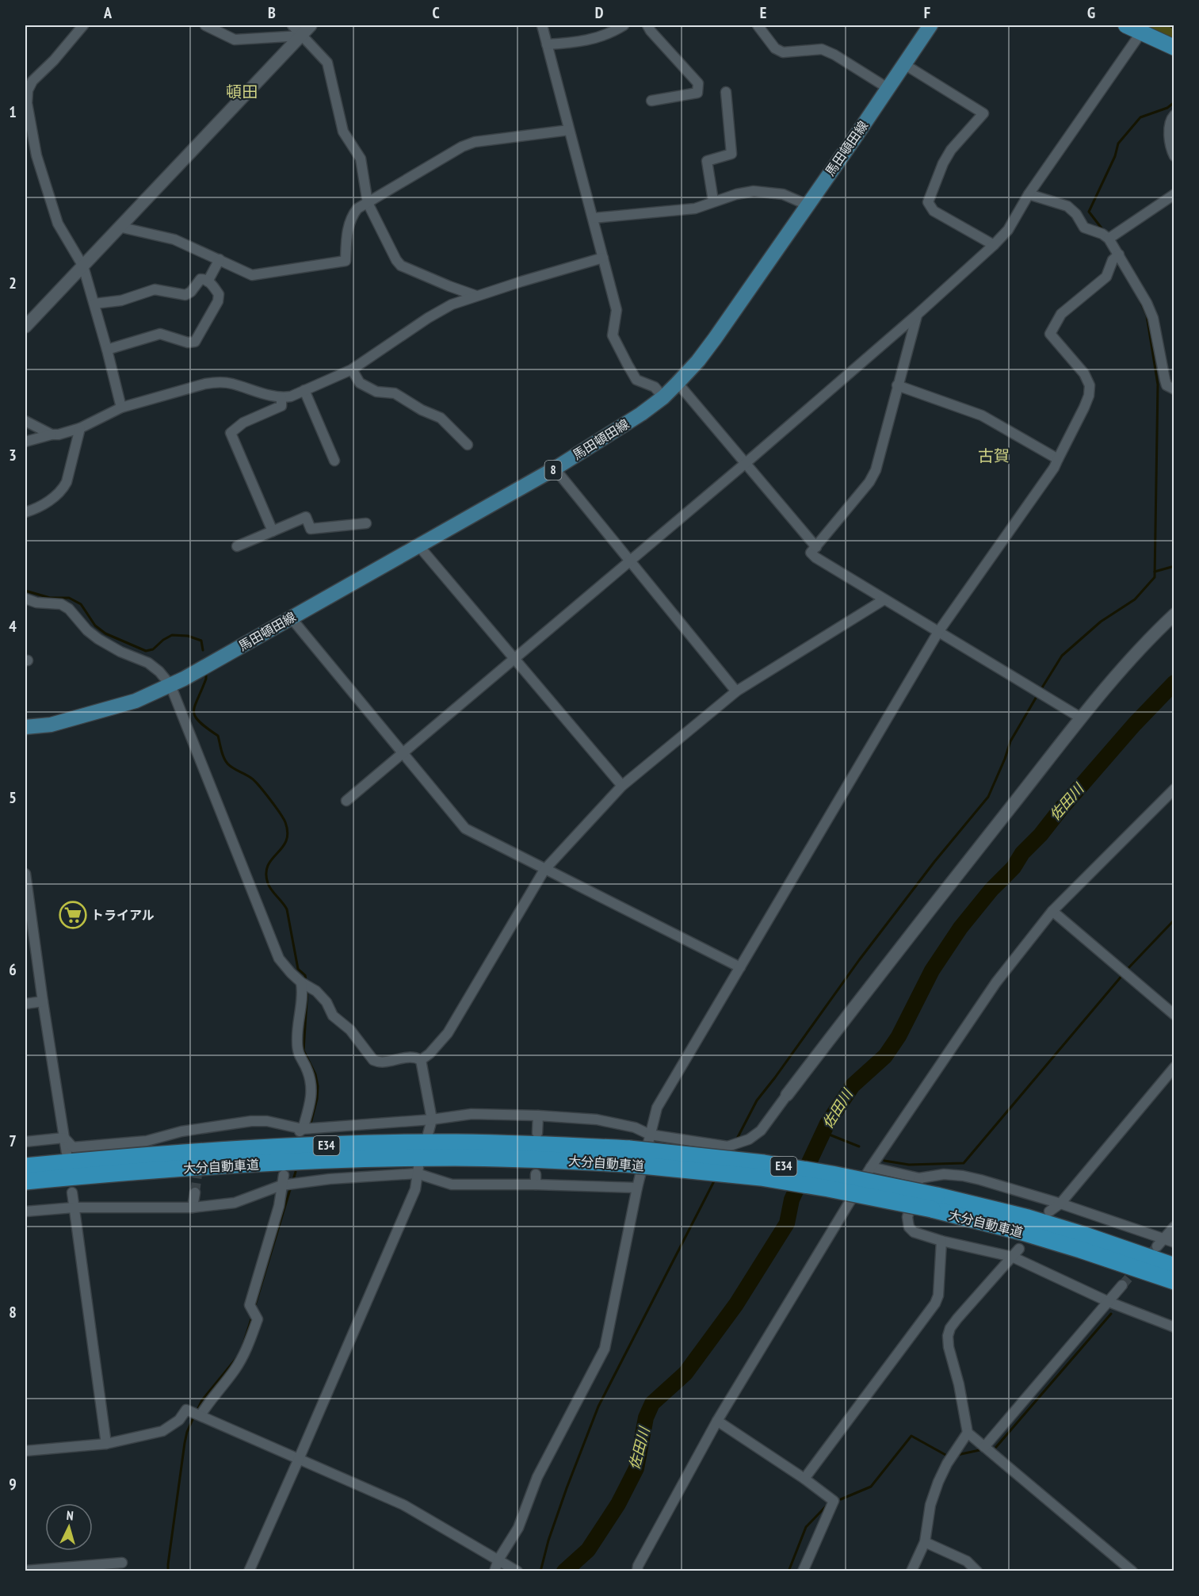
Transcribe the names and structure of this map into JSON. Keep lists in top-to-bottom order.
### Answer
{
  "streets": {
    "highway": ["E34", "大分自動車道"],
    "main road": ["馬田頓田線", "8"]
  },
  "districts": ["頓田", "古賀"],
  "water": ["佐田川"],
  "places": {
    "supermarket": ["トライアル"]
  },
  "north": "top",
  "grid": {
    "columns": [
      "A",
      "B",
      "C",
      "D",
      "E",
      "F",
      "G"
    ],
    "rows": [
      "1",
      "2",
      "3",
      "4",
      "5",
      "6",
      "7",
      "8",
      "9"
    ]
  }
}
